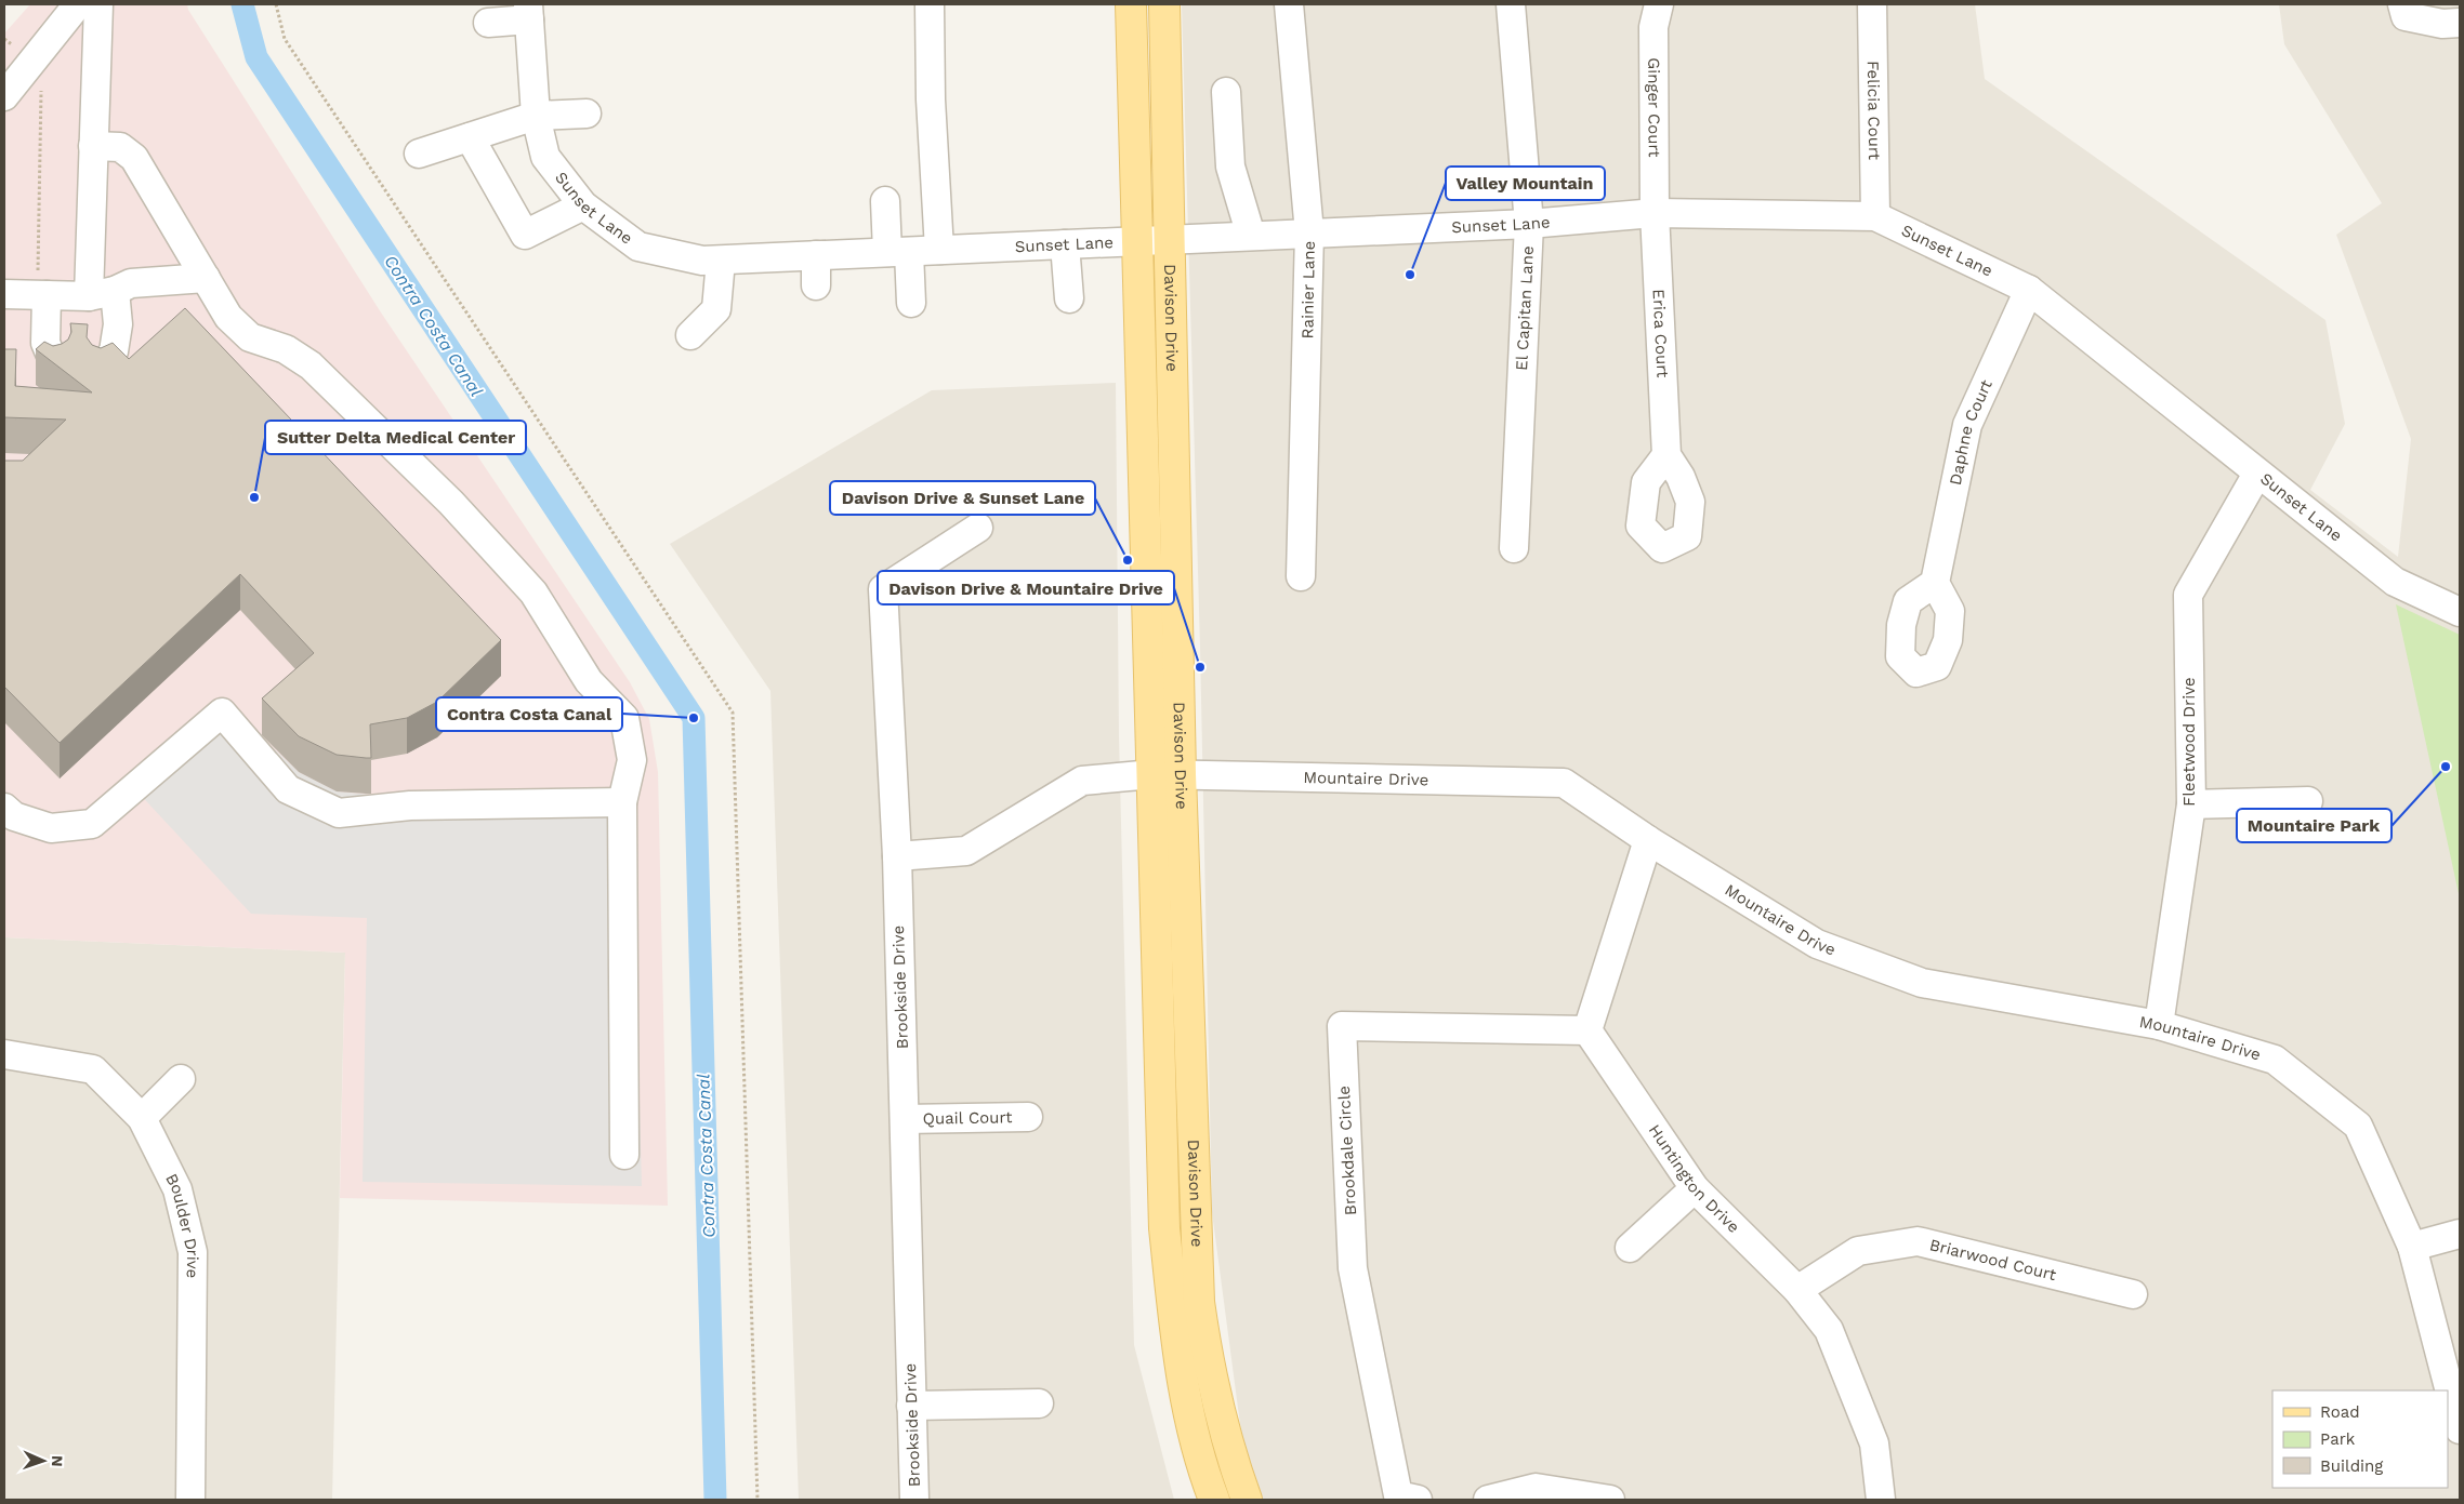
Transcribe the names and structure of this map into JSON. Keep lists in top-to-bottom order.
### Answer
{
  "streets": {
    "main road": ["Davison Drive"],
    "street": [
      "Ginger Court",
      "Felicia Court",
      "Sunset Lane",
      "Rainier Lane",
      "El Capitan Lane",
      "Erica Court",
      "Daphne Court",
      "Fleetwood Drive",
      "Mountaire Drive",
      "Brookside Drive",
      "Quail Court",
      "Brookdale Circle",
      "Huntington Drive",
      "Boulder Drive",
      "Briarwood Court"
    ]
  },
  "crossings": [
    ["Ginger Court", "Sunset Lane"],
    ["Ginger Court", "Erica Court"],
    ["Felicia Court", "Sunset Lane"],
    ["Sunset Lane", "Rainier Lane"],
    ["Sunset Lane", "El Capitan Lane"],
    ["Sunset Lane", "Davison Drive"],
    ["Sunset Lane", "Erica Court"],
    ["Sunset Lane", "Daphne Court"],
    ["Sunset Lane", "Fleetwood Drive"],
    ["Davison Drive", "Mountaire Drive"],
    ["Fleetwood Drive", "Mountaire Drive"],
    ["Mountaire Drive", "Brookside Drive"],
    ["Brookside Drive", "Quail Court"],
    ["Brookdale Circle", "Huntington Drive"],
    ["Huntington Drive", "Briarwood Court"]
  ],
  "water": ["Contra Costa Canal"],
  "places": [
    "Valley Mountain",
    "Sutter Delta Medical Center",
    "Davison Drive & Sunset Lane",
    "Davison Drive & Mountaire Drive",
    "Contra Costa Canal",
    "Mountaire Park"
  ],
  "legend": ["Road", "Park", "Building"],
  "north": "right"
}
